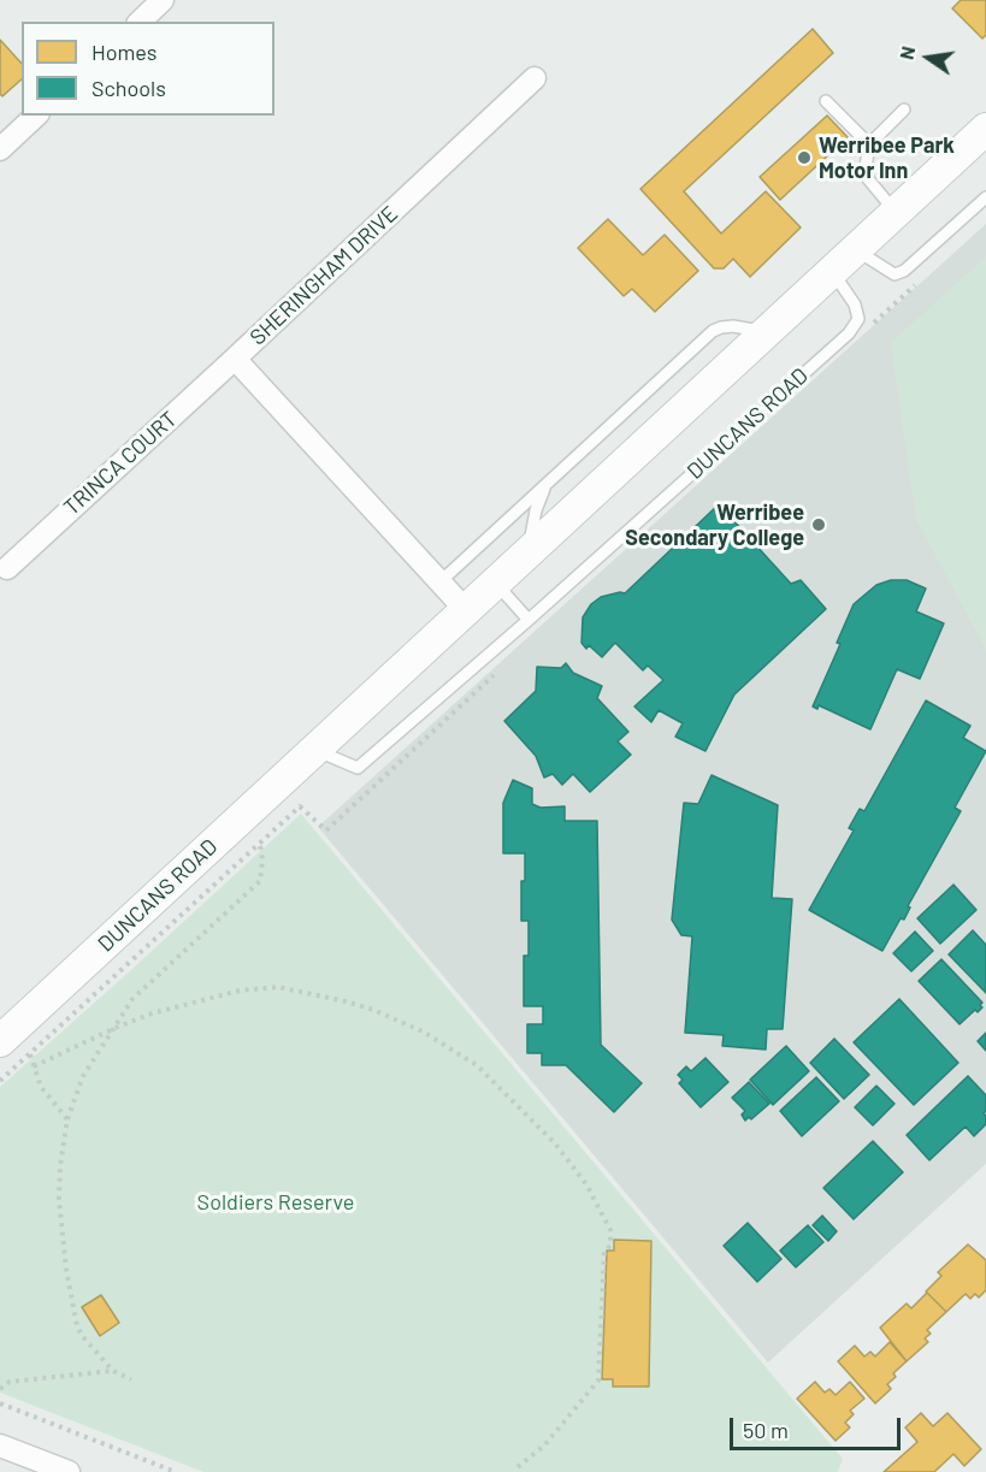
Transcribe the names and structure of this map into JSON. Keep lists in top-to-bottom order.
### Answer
{
  "streets": {
    "main road": ["DUNCANS ROAD"],
    "street": ["SHERINGHAM DRIVE", "TRINCA COURT"]
  },
  "crossings": [
    ["SHERINGHAM DRIVE", "DUNCANS ROAD"],
    ["SHERINGHAM DRIVE", "TRINCA COURT"]
  ],
  "parks": ["Soldiers Reserve"],
  "places": ["Werribee Park Motor Inn", "Werribee Secondary College"],
  "legend": ["Homes", "Schools"],
  "scale_bar": "50 m",
  "north": "left"
}
